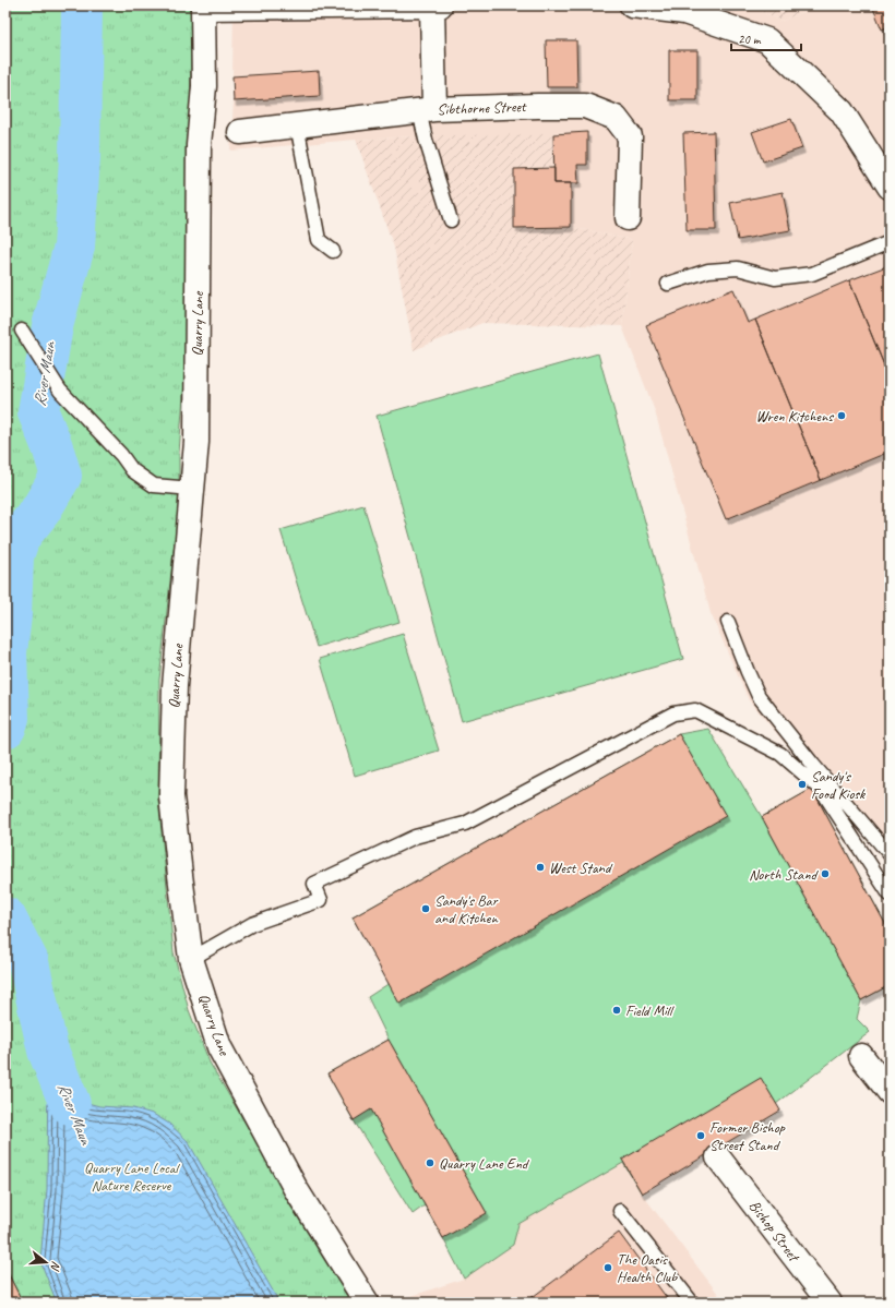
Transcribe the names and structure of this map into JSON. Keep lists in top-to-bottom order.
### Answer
{
  "streets": {
    "street": ["Sibthorne Street", "Quarry Lane", "Bishop Street"]
  },
  "water": ["River Maun"],
  "parks": ["Quarry Lane Local Nature Reserve"],
  "places": [
    "Wren Kitchens",
    "Sandy's Food Kiosk",
    "West Stand",
    "North Stand",
    "Sandy's Bar and Kitchen",
    "Field Mill",
    "Former Bishop Street Stand",
    "Quarry Lane End",
    "The Oasis Health Club"
  ],
  "scale_bar": "20 m",
  "north": "right"
}
